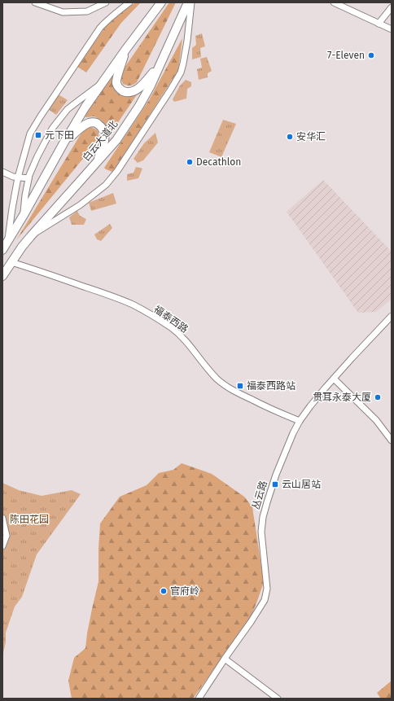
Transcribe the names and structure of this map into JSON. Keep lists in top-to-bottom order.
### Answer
{
  "streets": {
    "highway": ["白云大道北"],
    "street": ["福泰西路", "丛云路"]
  },
  "crossings": [
    ["白云大道北", "福泰西路"],
    ["福泰西路", "丛云路"]
  ],
  "parks": ["陈田花园"],
  "places": {
    "other": [
      "7-Eleven",
      "安华汇",
      "Decathlon",
      "贯耳永泰大厦",
      "官府岭"
    ],
    "transit": ["元下田", "福泰西路站", "云山居站"]
  }
}
